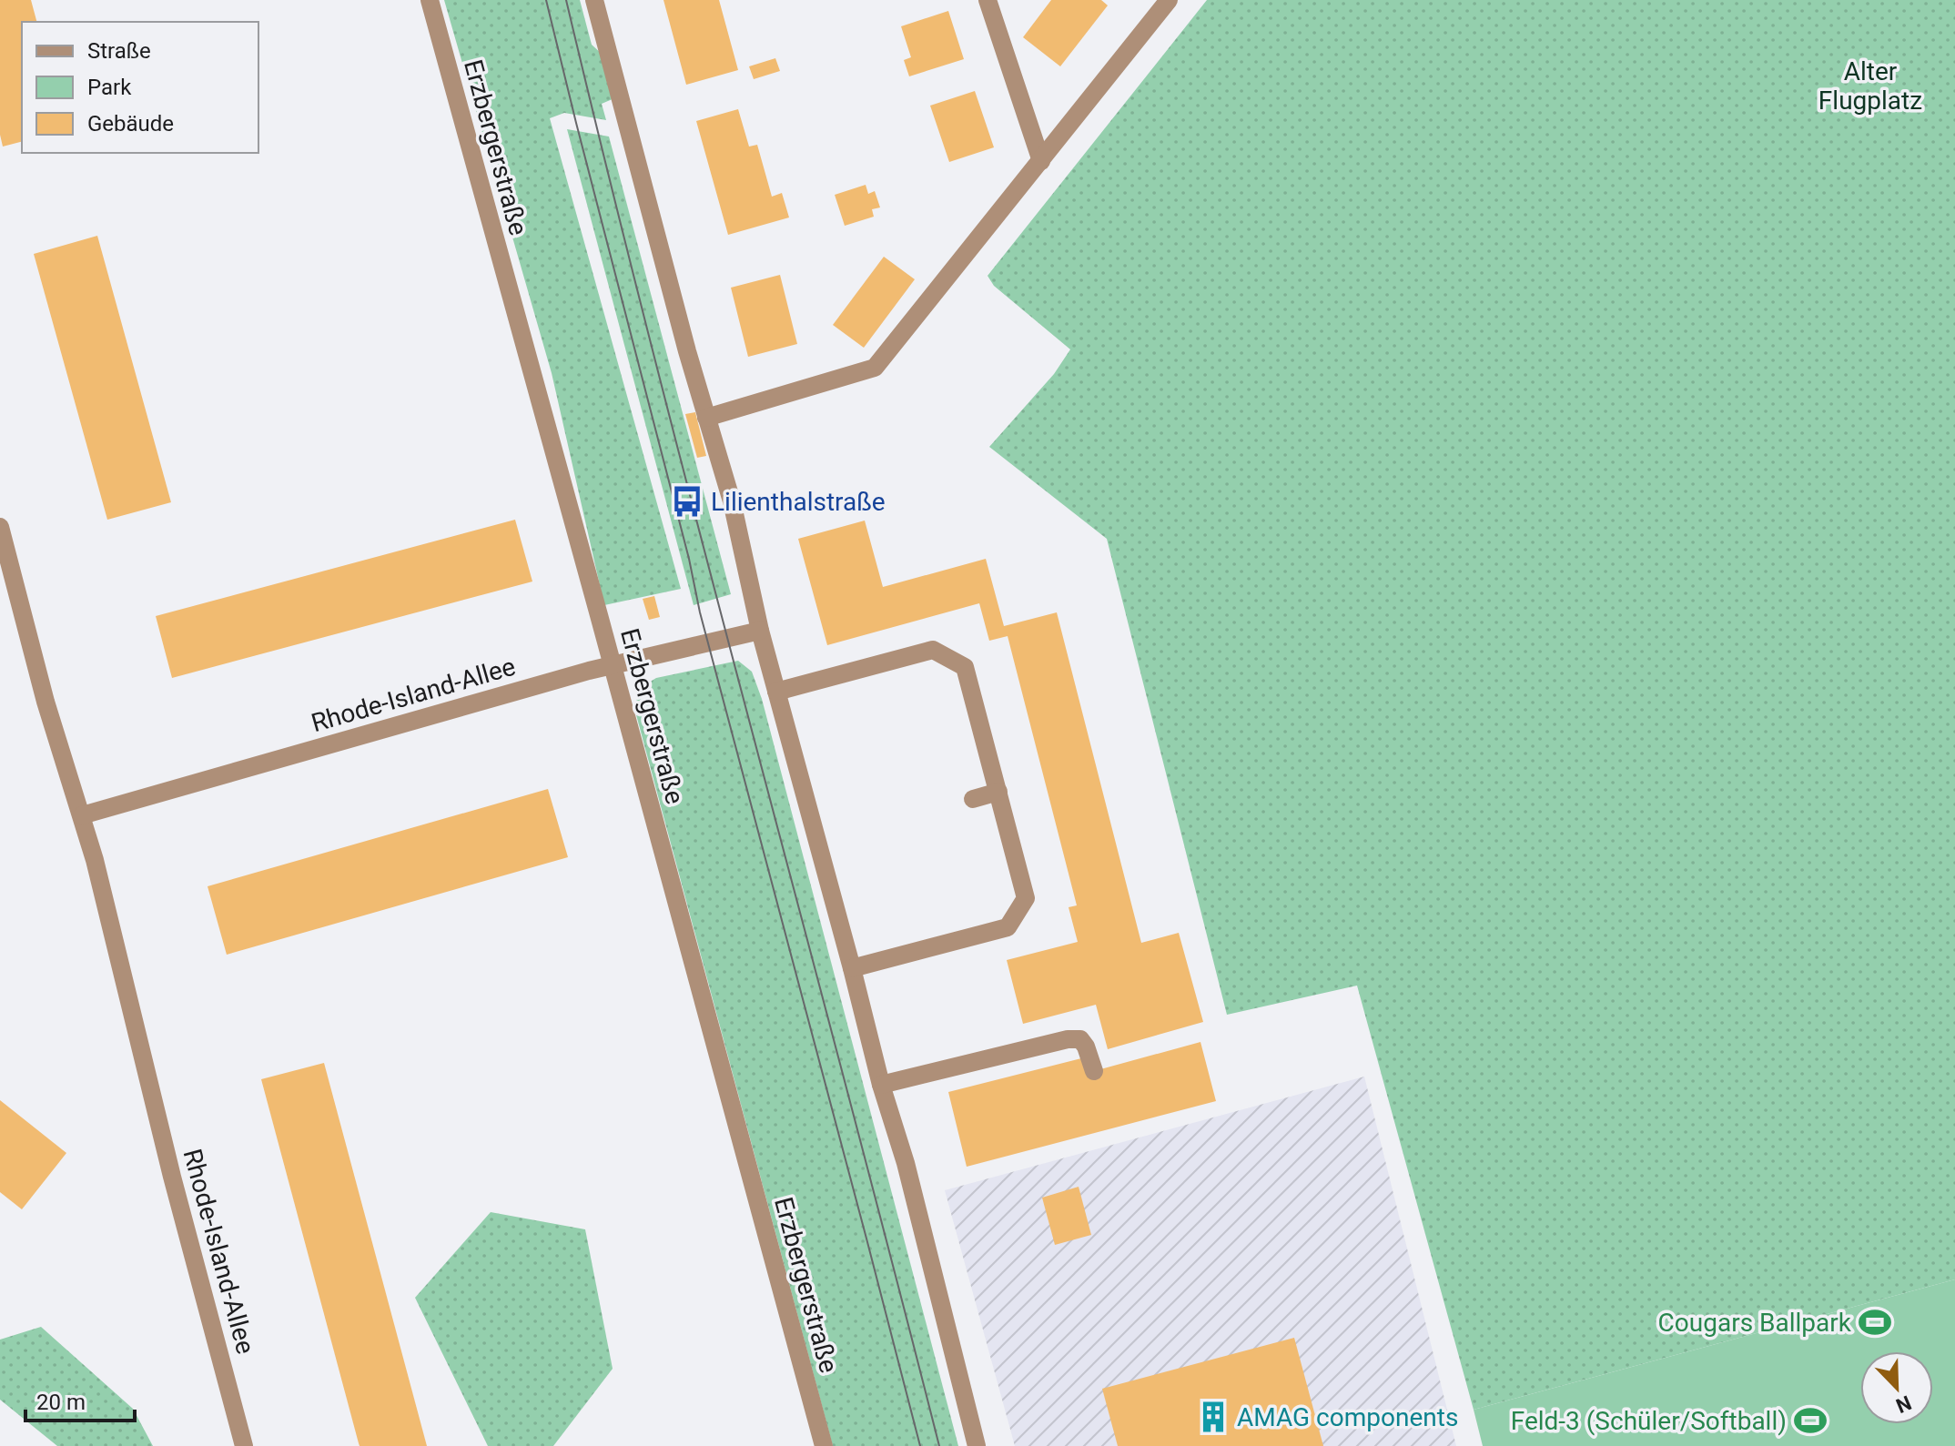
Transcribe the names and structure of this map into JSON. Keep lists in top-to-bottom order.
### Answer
{
  "streets": {
    "street": ["Erzbergerstraße", "Rhode-Island-Allee"]
  },
  "crossings": [
    ["Erzbergerstraße", "Rhode-Island-Allee"]
  ],
  "parks": ["Alter Flugplatz"],
  "places": {
    "bus stop": ["Lilienthalstraße"],
    "sports": ["Cougars Ballpark", "Feld-3 (Schüler/Softball)"],
    "building": ["AMAG components"]
  },
  "legend": ["Straße", "Park", "Gebäude"],
  "scale_bar": "20 m",
  "north": "bottom right"
}
